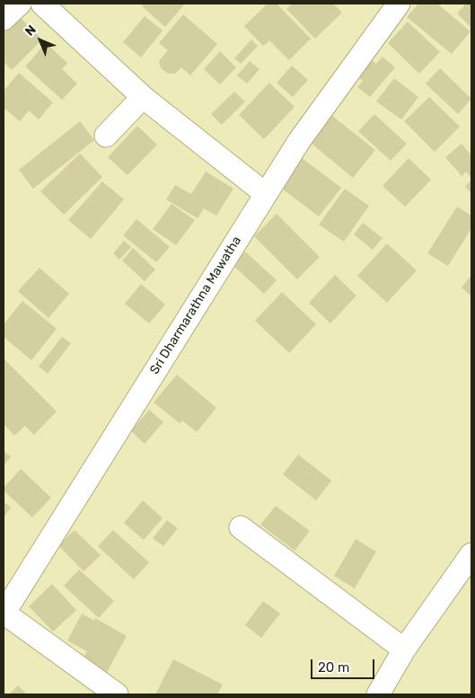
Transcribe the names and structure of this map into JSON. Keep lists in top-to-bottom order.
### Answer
{
  "streets": {
    "street": ["Sri Dharmarathna Mawatha"]
  },
  "scale_bar": "20 m",
  "north": "top left"
}
